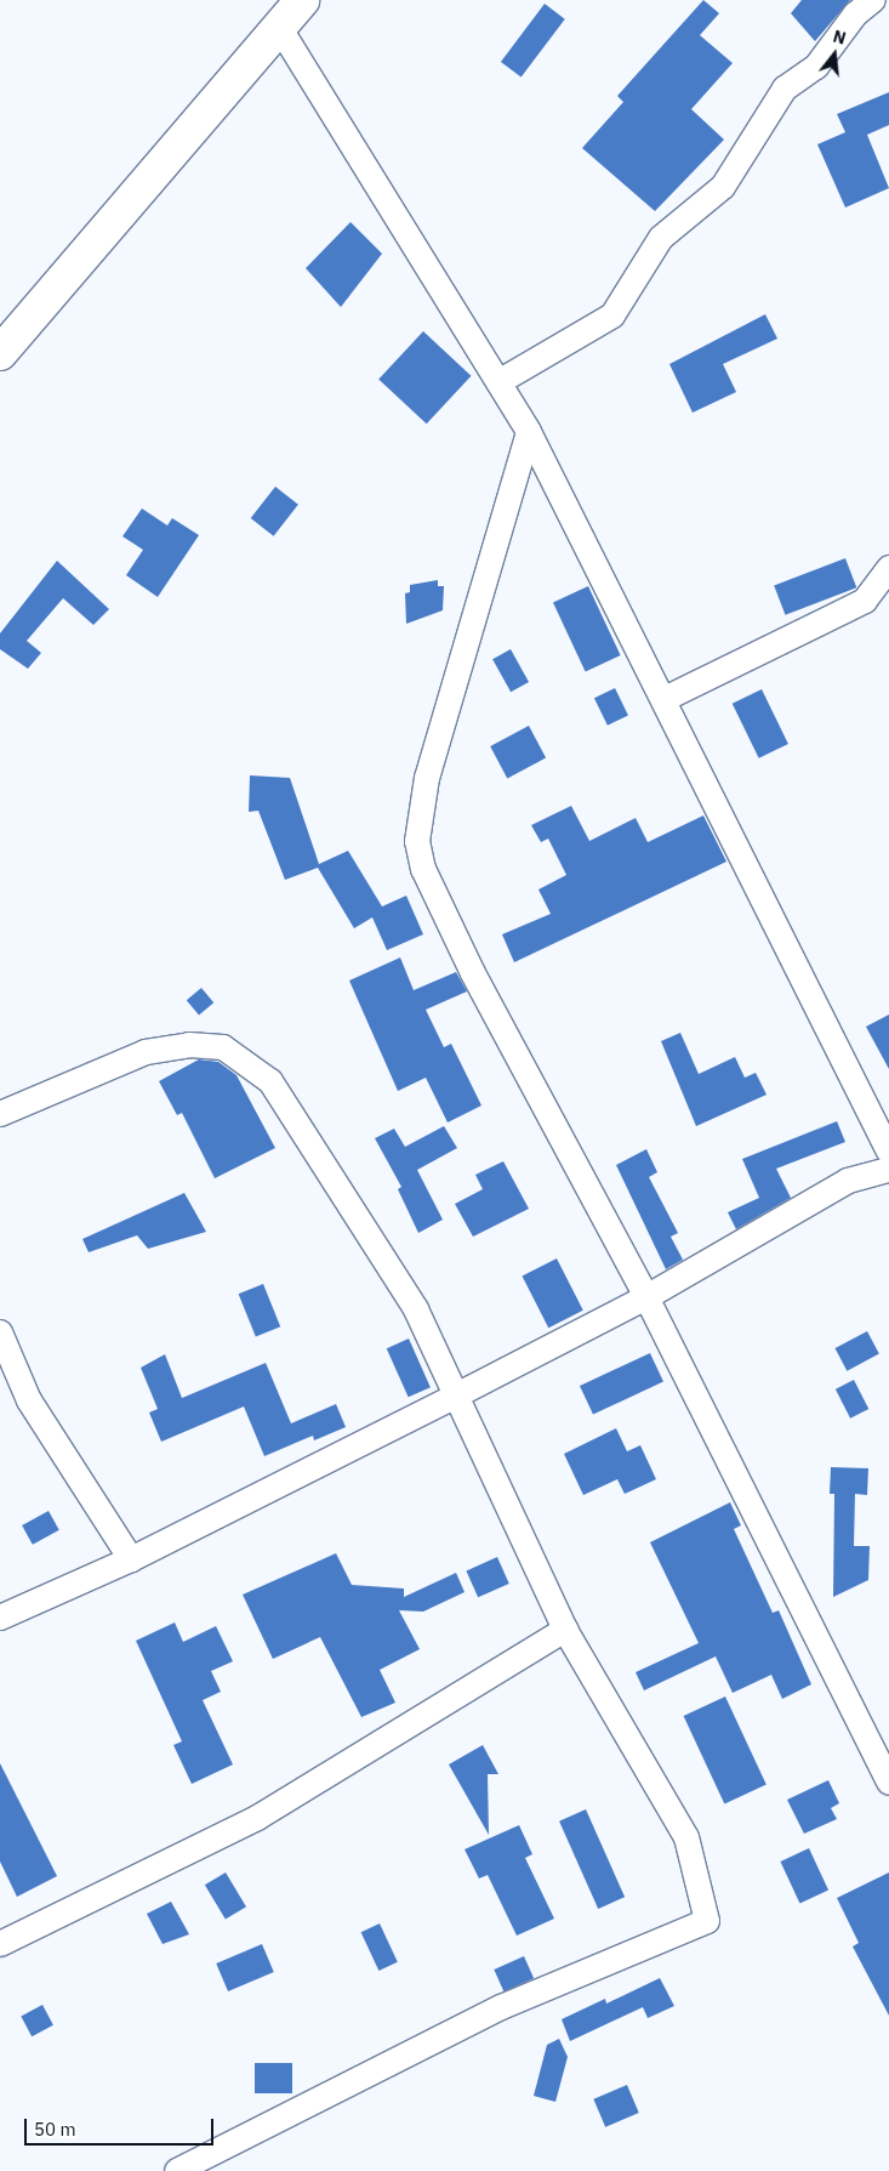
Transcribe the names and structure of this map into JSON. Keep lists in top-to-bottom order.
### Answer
{
  "scale_bar": "50 m",
  "north": "top"
}
